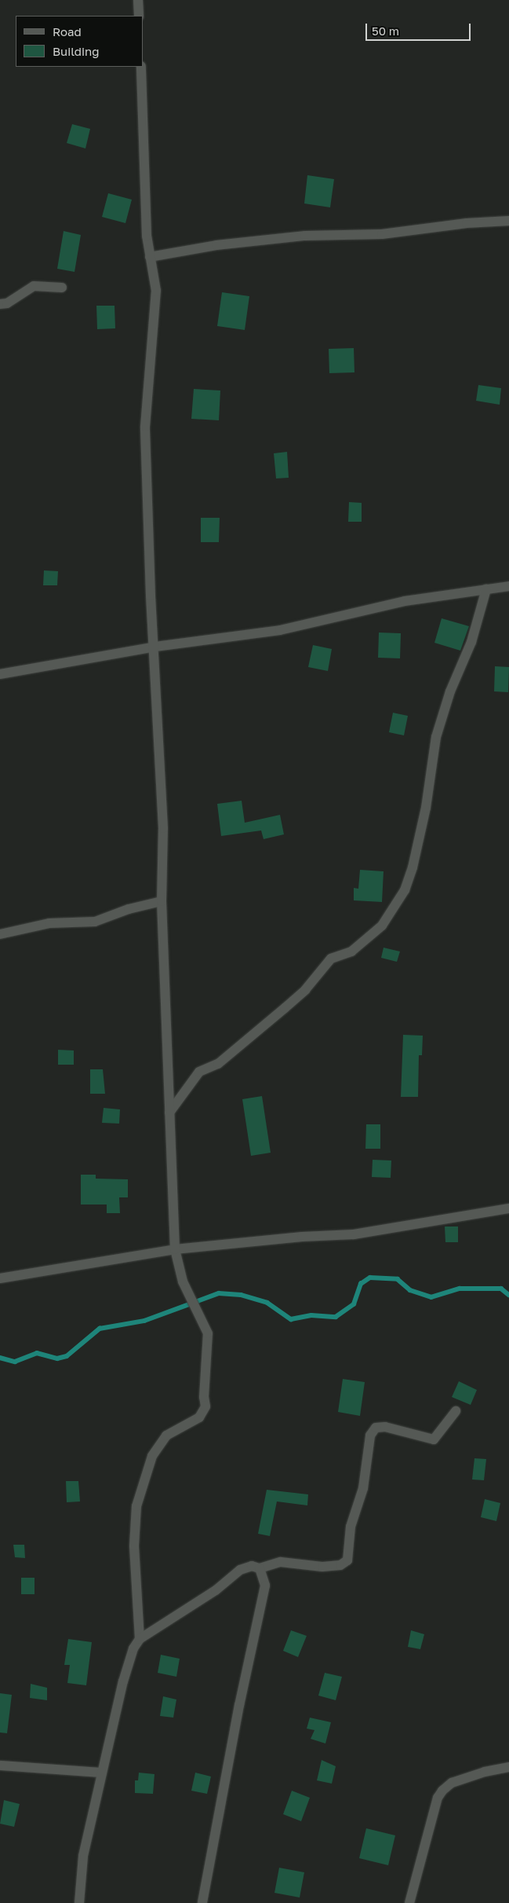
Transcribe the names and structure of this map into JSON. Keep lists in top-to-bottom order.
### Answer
{
  "legend": ["Road", "Building"],
  "scale_bar": "50 m"
}
